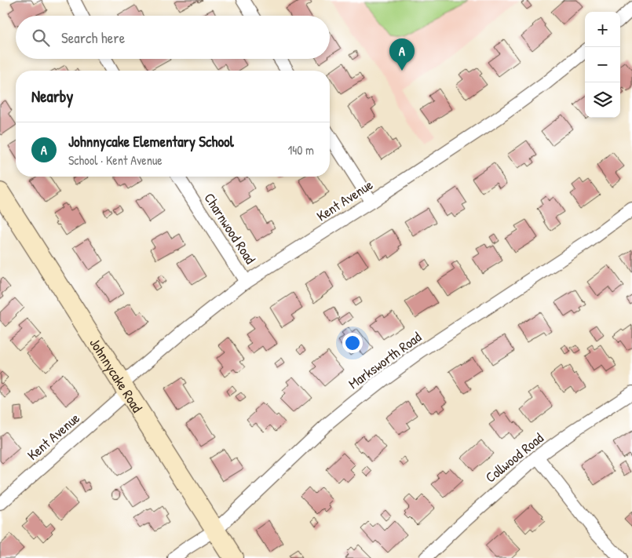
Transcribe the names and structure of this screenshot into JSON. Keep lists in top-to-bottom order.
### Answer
{
  "streets": {
    "main road": ["Johnnycake Road"],
    "street": [
      "Kent Avenue",
      "Charnwood Road",
      "Marksworth Road",
      "Collwood Road"
    ]
  },
  "crossings": [
    ["Kent Avenue", "Charnwood Road"],
    ["Kent Avenue", "Johnnycake Road"],
    ["Marksworth Road", "Johnnycake Road"]
  ],
  "page": {
    "map_buttons": ["+", "−"],
    "search": "Search here",
    "pins": "A",
    "heading": "Nearby",
    "list": [
      {
        "mark": "A",
        "name": "Johnnycake Elementary School",
        "note": "School · Kent Avenue",
        "value": "140 m"
      }
    ]
  }
}
